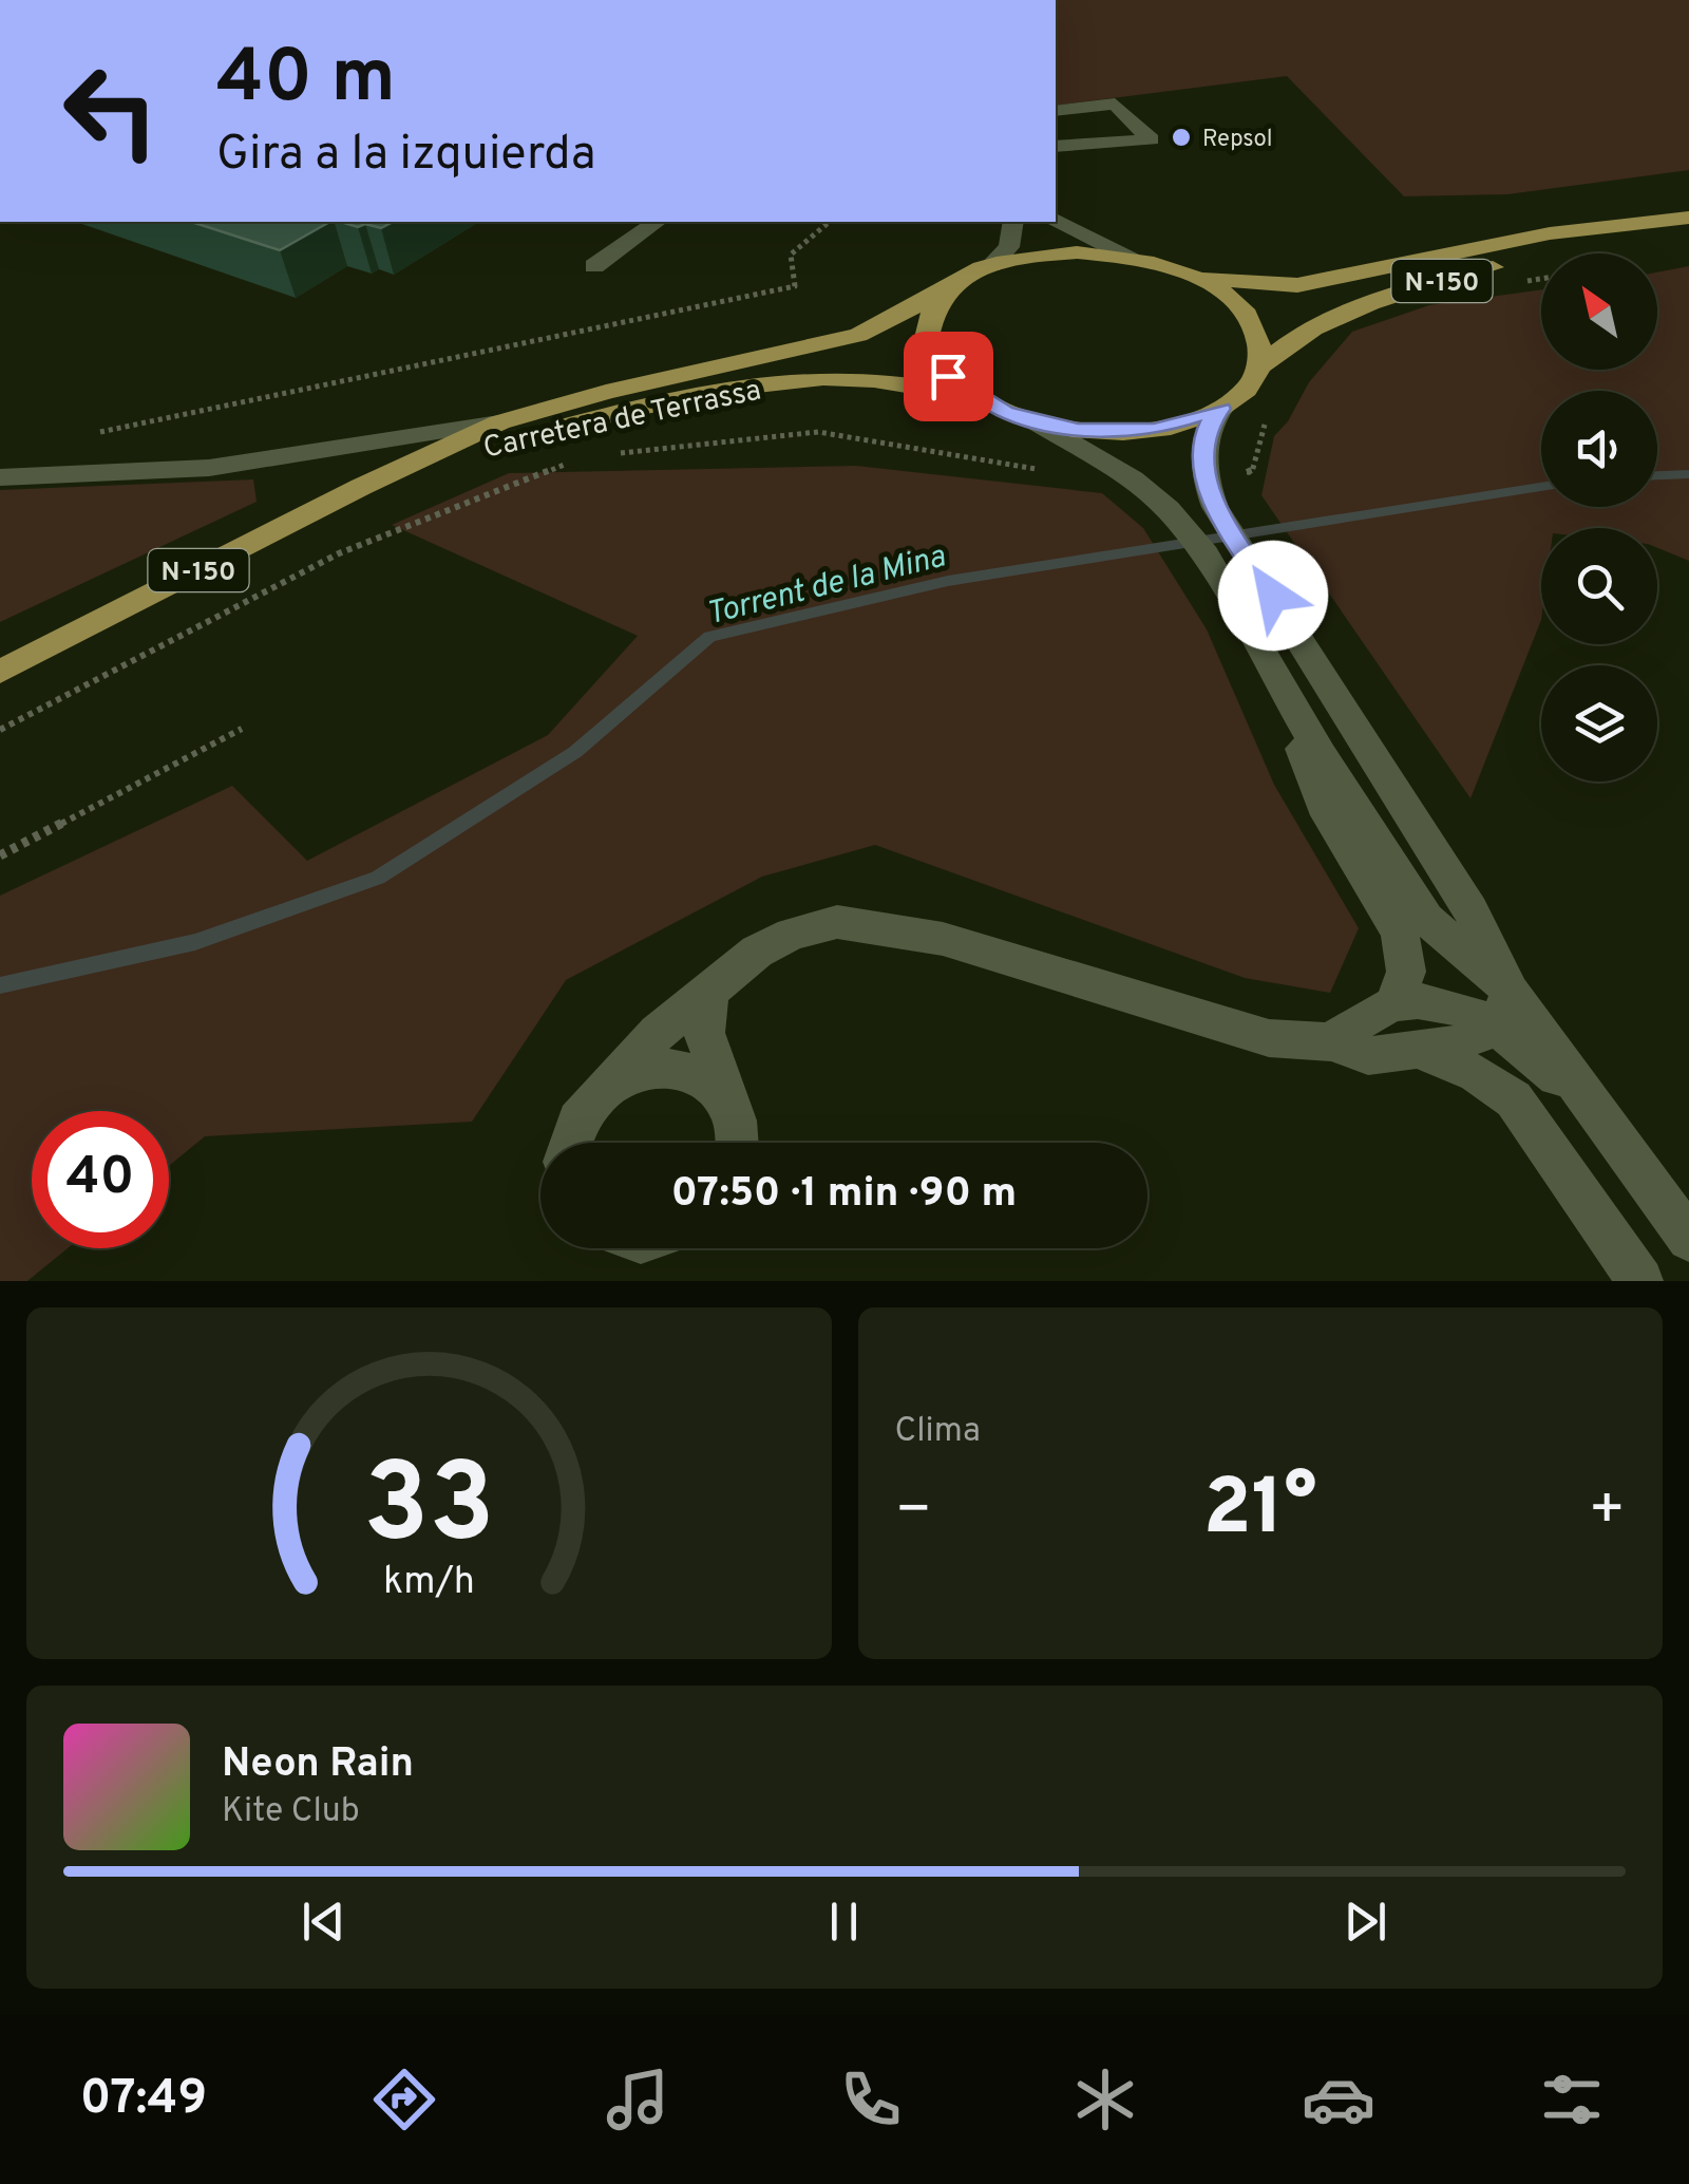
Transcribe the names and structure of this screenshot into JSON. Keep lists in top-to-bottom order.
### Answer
{
  "streets": {
    "main road": ["N-150", "Carretera de Terrassa"]
  },
  "crossings": [
    ["N-150", "Carretera de Terrassa"]
  ],
  "water": ["Torrent de la Mina"],
  "places": ["Repsol"],
  "north": "top left",
  "page": {
    "turn": ["40 m", "Gira a la izquierda"],
    "limit": "40",
    "trip": "07:50 · 1 min · 90 m",
    "tile": "Clima",
    "heat": ["−", "21°", "+"],
    "song": ["Neon Rain", "Kite Club"],
    "tabs": "07:49",
    "gauge": ["33", "km/h"]
  }
}
